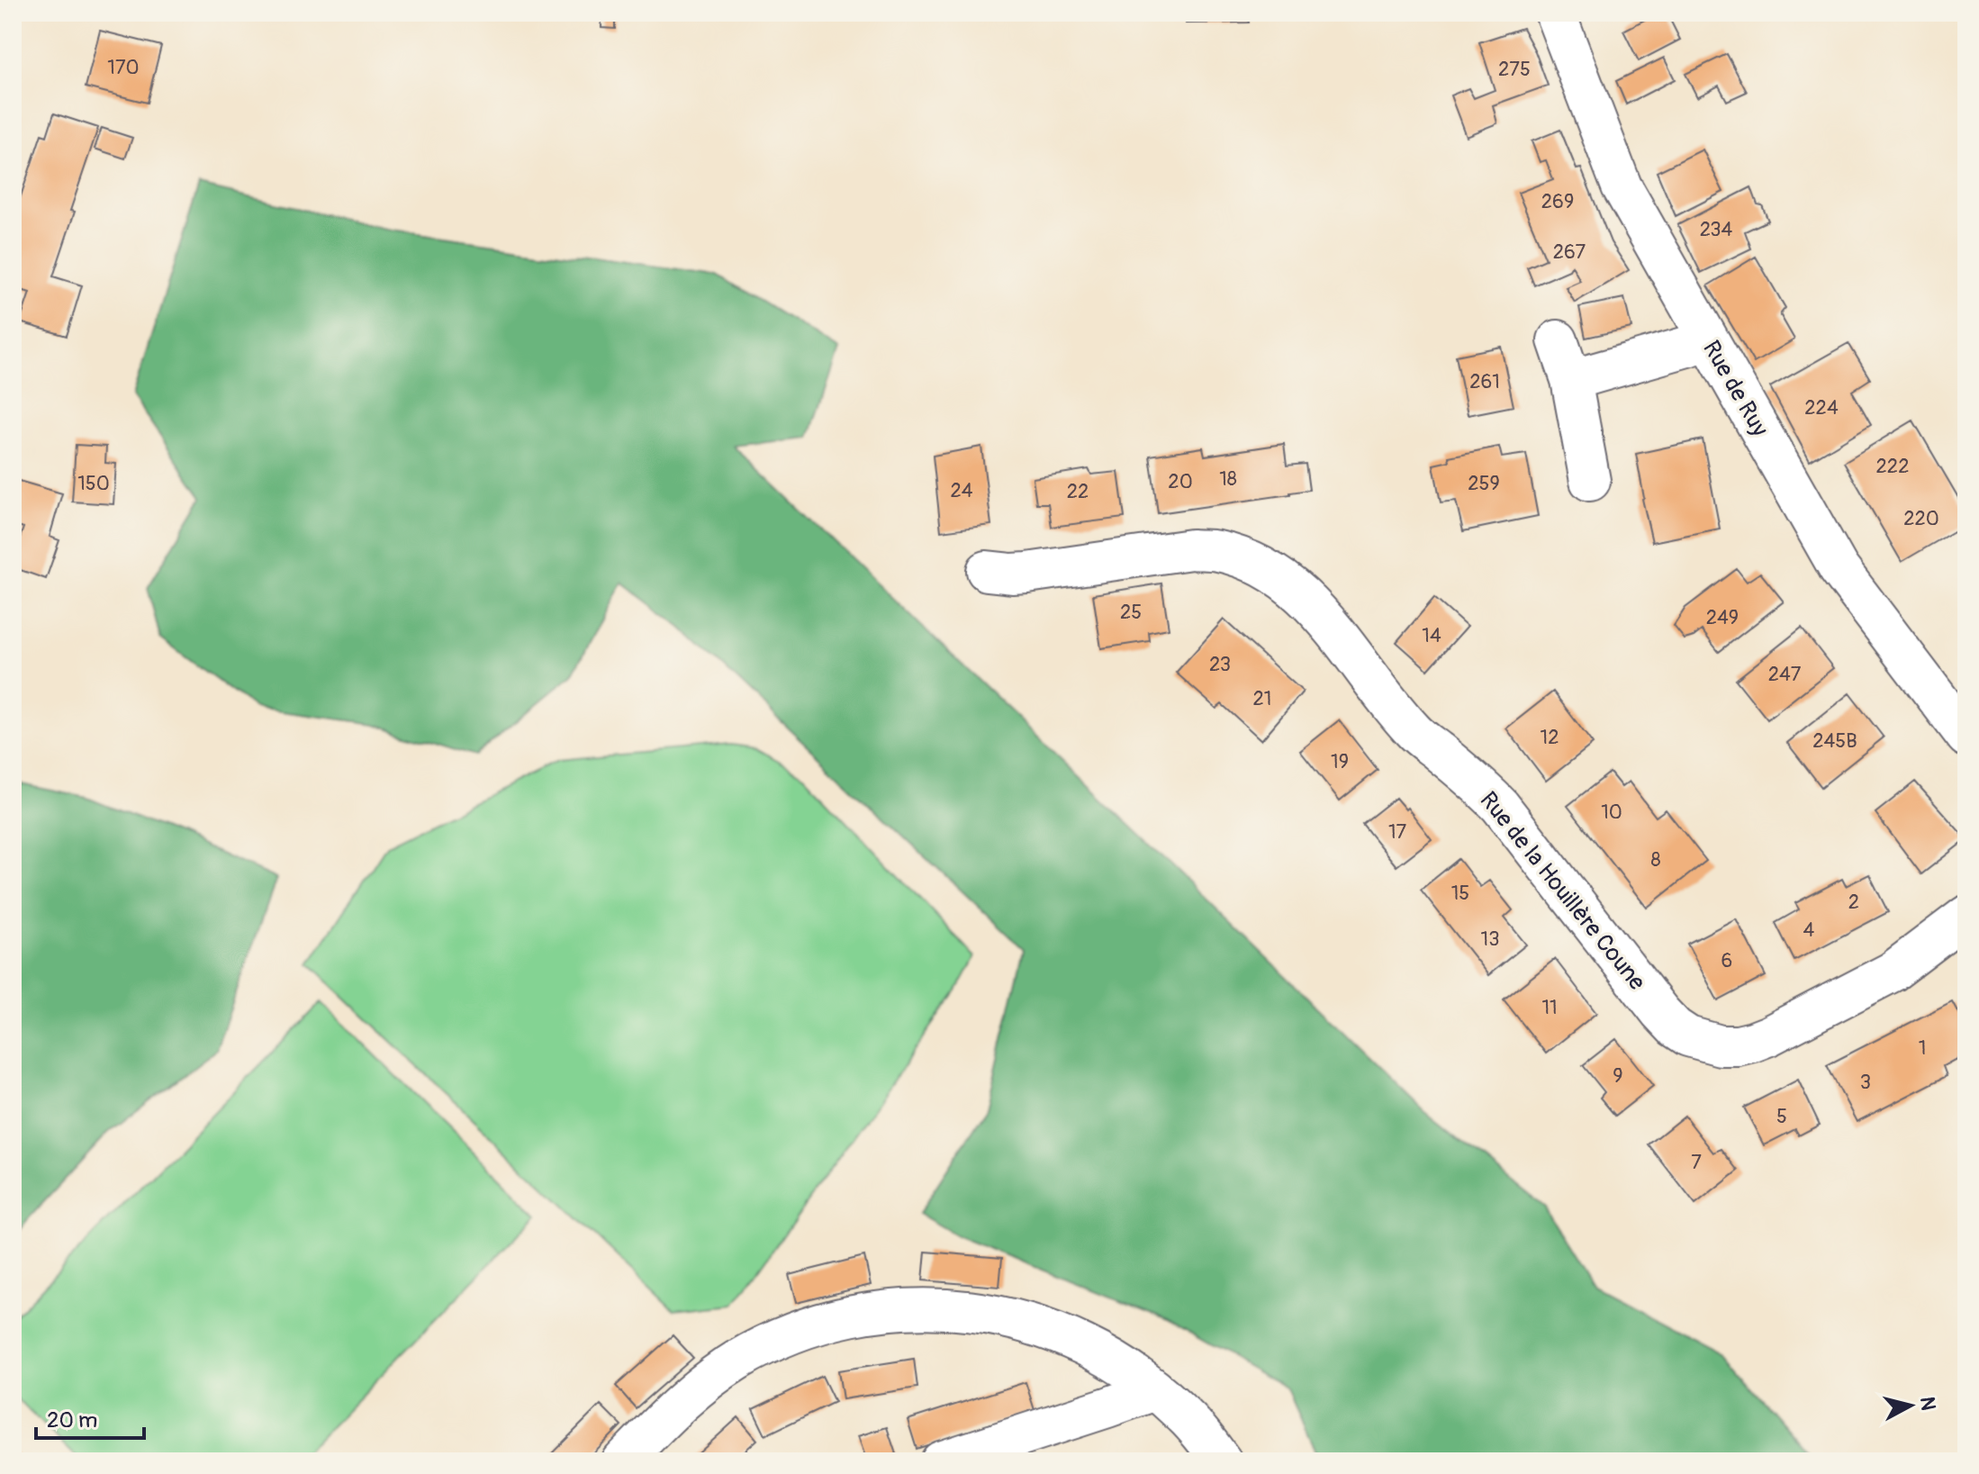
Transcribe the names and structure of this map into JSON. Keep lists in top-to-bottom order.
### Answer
{
  "streets": {
    "street": ["Rue de Ruy", "Rue de la Houillère Coune"]
  },
  "house_numbers": [
    "170",
    "275",
    "269",
    "234",
    "267",
    "261",
    "224",
    "222",
    "18",
    "20",
    "150",
    "259",
    "24",
    "22",
    "220",
    "25",
    "249",
    "14",
    "23",
    "247",
    "21",
    "12",
    "245B",
    "19",
    "10",
    "17",
    "8",
    "15",
    "2",
    "4",
    "13",
    "6",
    "11",
    "1",
    "9",
    "3",
    "5",
    "7"
  ],
  "scale_bar": "20 m",
  "north": "right"
}
